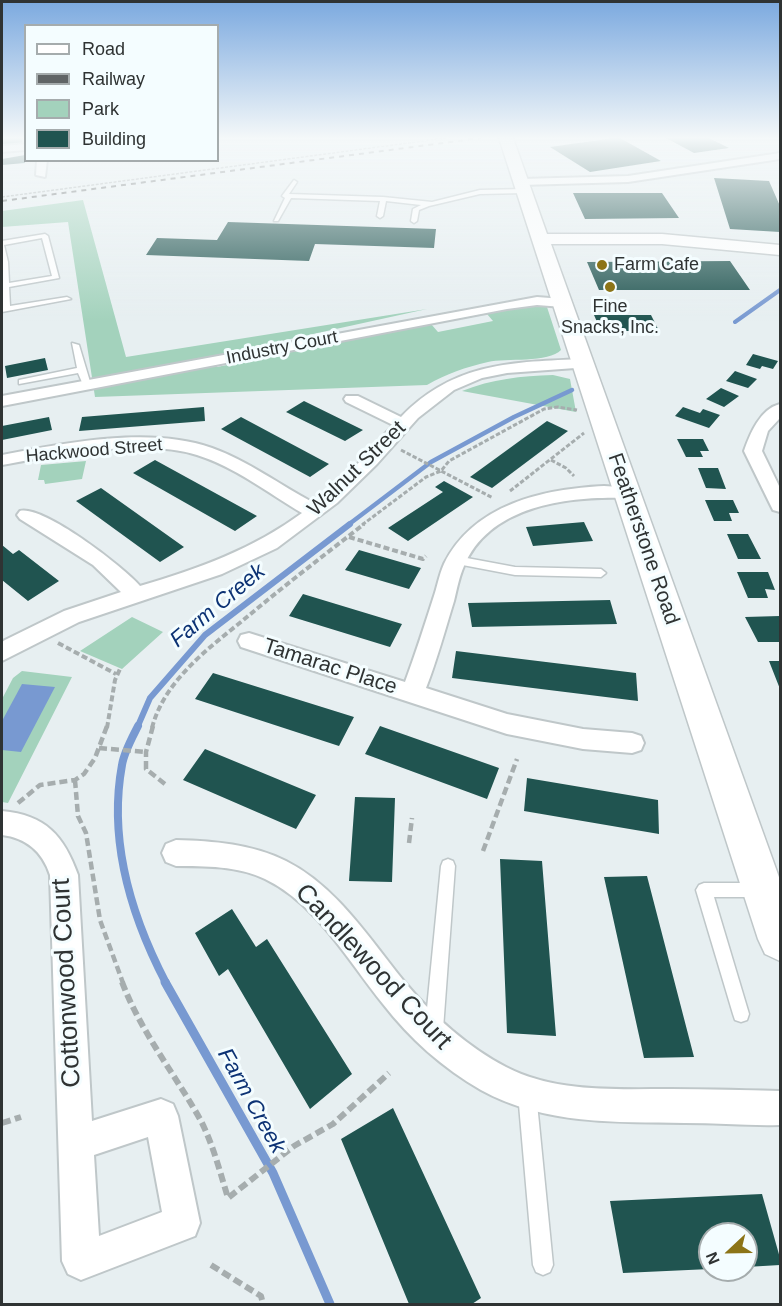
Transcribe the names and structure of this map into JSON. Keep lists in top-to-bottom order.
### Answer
{
  "streets": {
    "street": [
      "Industry Court",
      "Hackwood Street",
      "Walnut Street",
      "Featherstone Road",
      "Tamarac Place",
      "Candlewood Court",
      "Cottonwood Court"
    ]
  },
  "crossings": [
    ["Industry Court", "Featherstone Road"],
    ["Hackwood Street", "Walnut Street"],
    ["Walnut Street", "Featherstone Road"],
    ["Featherstone Road", "Tamarac Place"]
  ],
  "water": ["Farm Creek"],
  "places": ["Farm Cafe", "Fine Snacks, Inc."],
  "legend": [
    "Road",
    "Railway",
    "Park",
    "Building"
  ],
  "north": "left"
}
